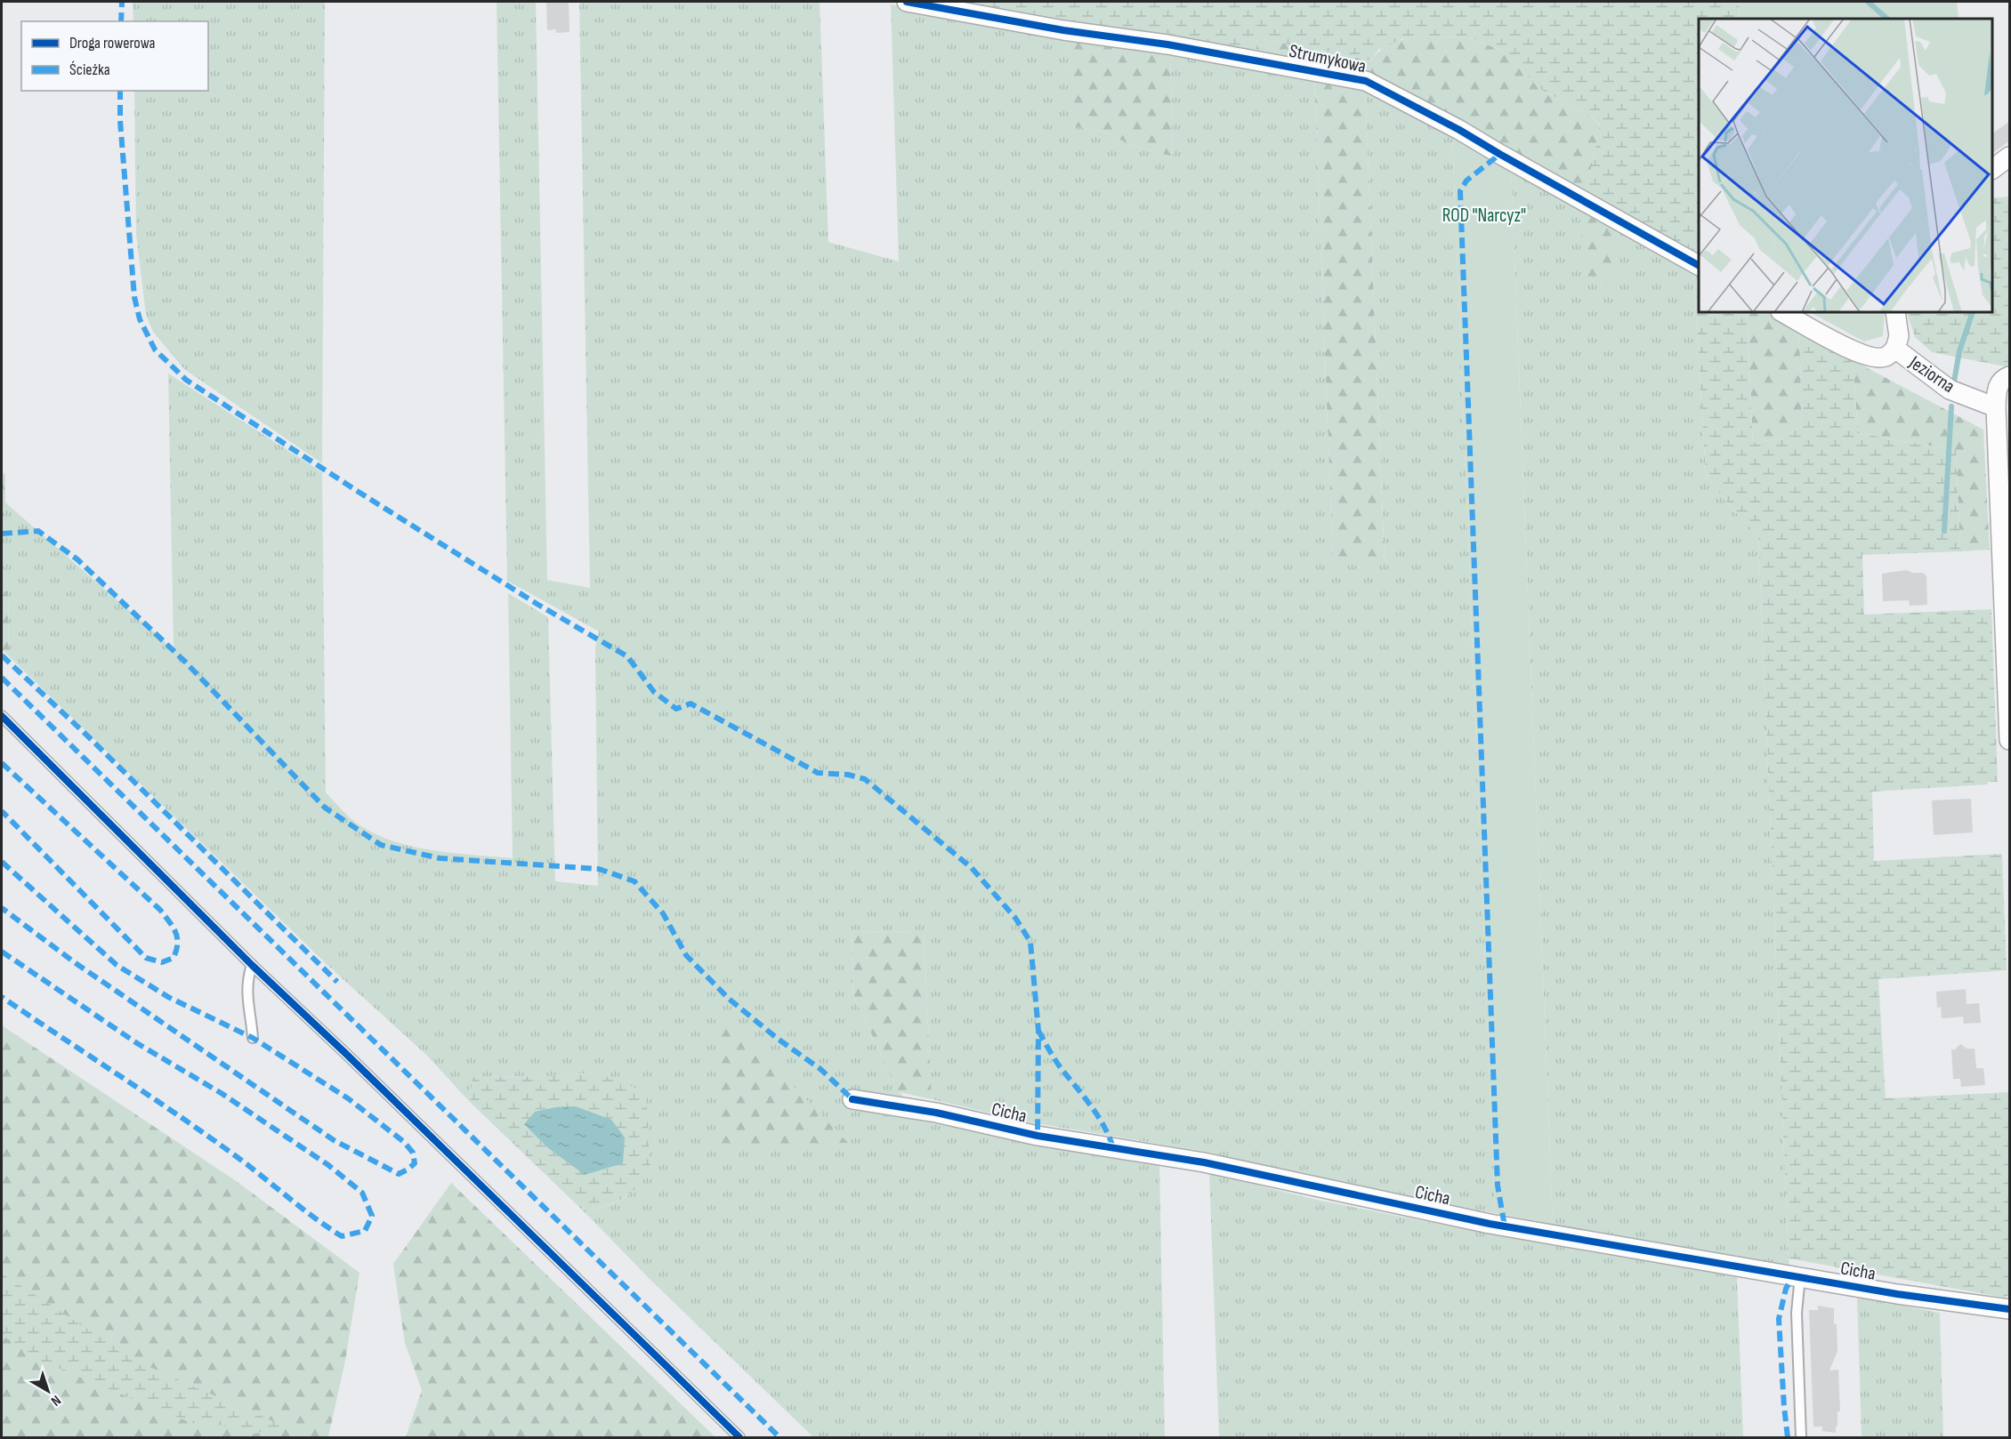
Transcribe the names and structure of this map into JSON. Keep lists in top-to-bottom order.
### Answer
{
  "streets": {
    "street": ["Strumykowa", "Jeziorna", "Cicha"]
  },
  "parks": ["ROD \"Narcyz\""],
  "legend": ["Droga rowerowa", "Ścieżka"],
  "north": "bottom right"
}
